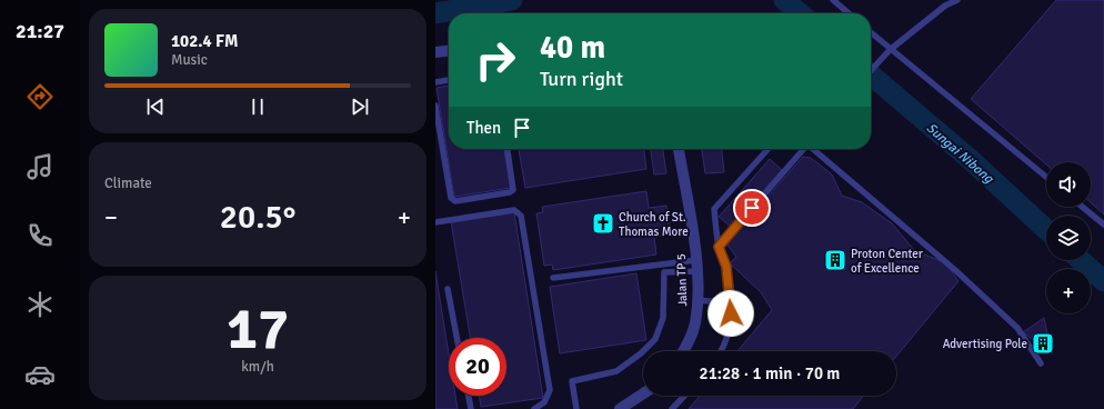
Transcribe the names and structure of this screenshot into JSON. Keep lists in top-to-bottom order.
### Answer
{
  "streets": {
    "street": ["Jalan TP 5"]
  },
  "water": ["Sungai Nibong"],
  "places": {
    "church": ["Church of St. Thomas More"],
    "building": ["Proton Center of Excellence", "Advertising Pole"]
  },
  "page": {
    "tabs": "21:27",
    "turn": ["40 m", "Turn right"],
    "song": ["102.4 FM", "Music"],
    "then": "Then",
    "tile": [
      "Climate",
      ["17", "km/h"]
    ],
    "map_buttons": "+",
    "heat": ["−", "20.5°", "+"],
    "limit": "20",
    "trip": "21:28 · 1 min · 70 m"
  }
}
